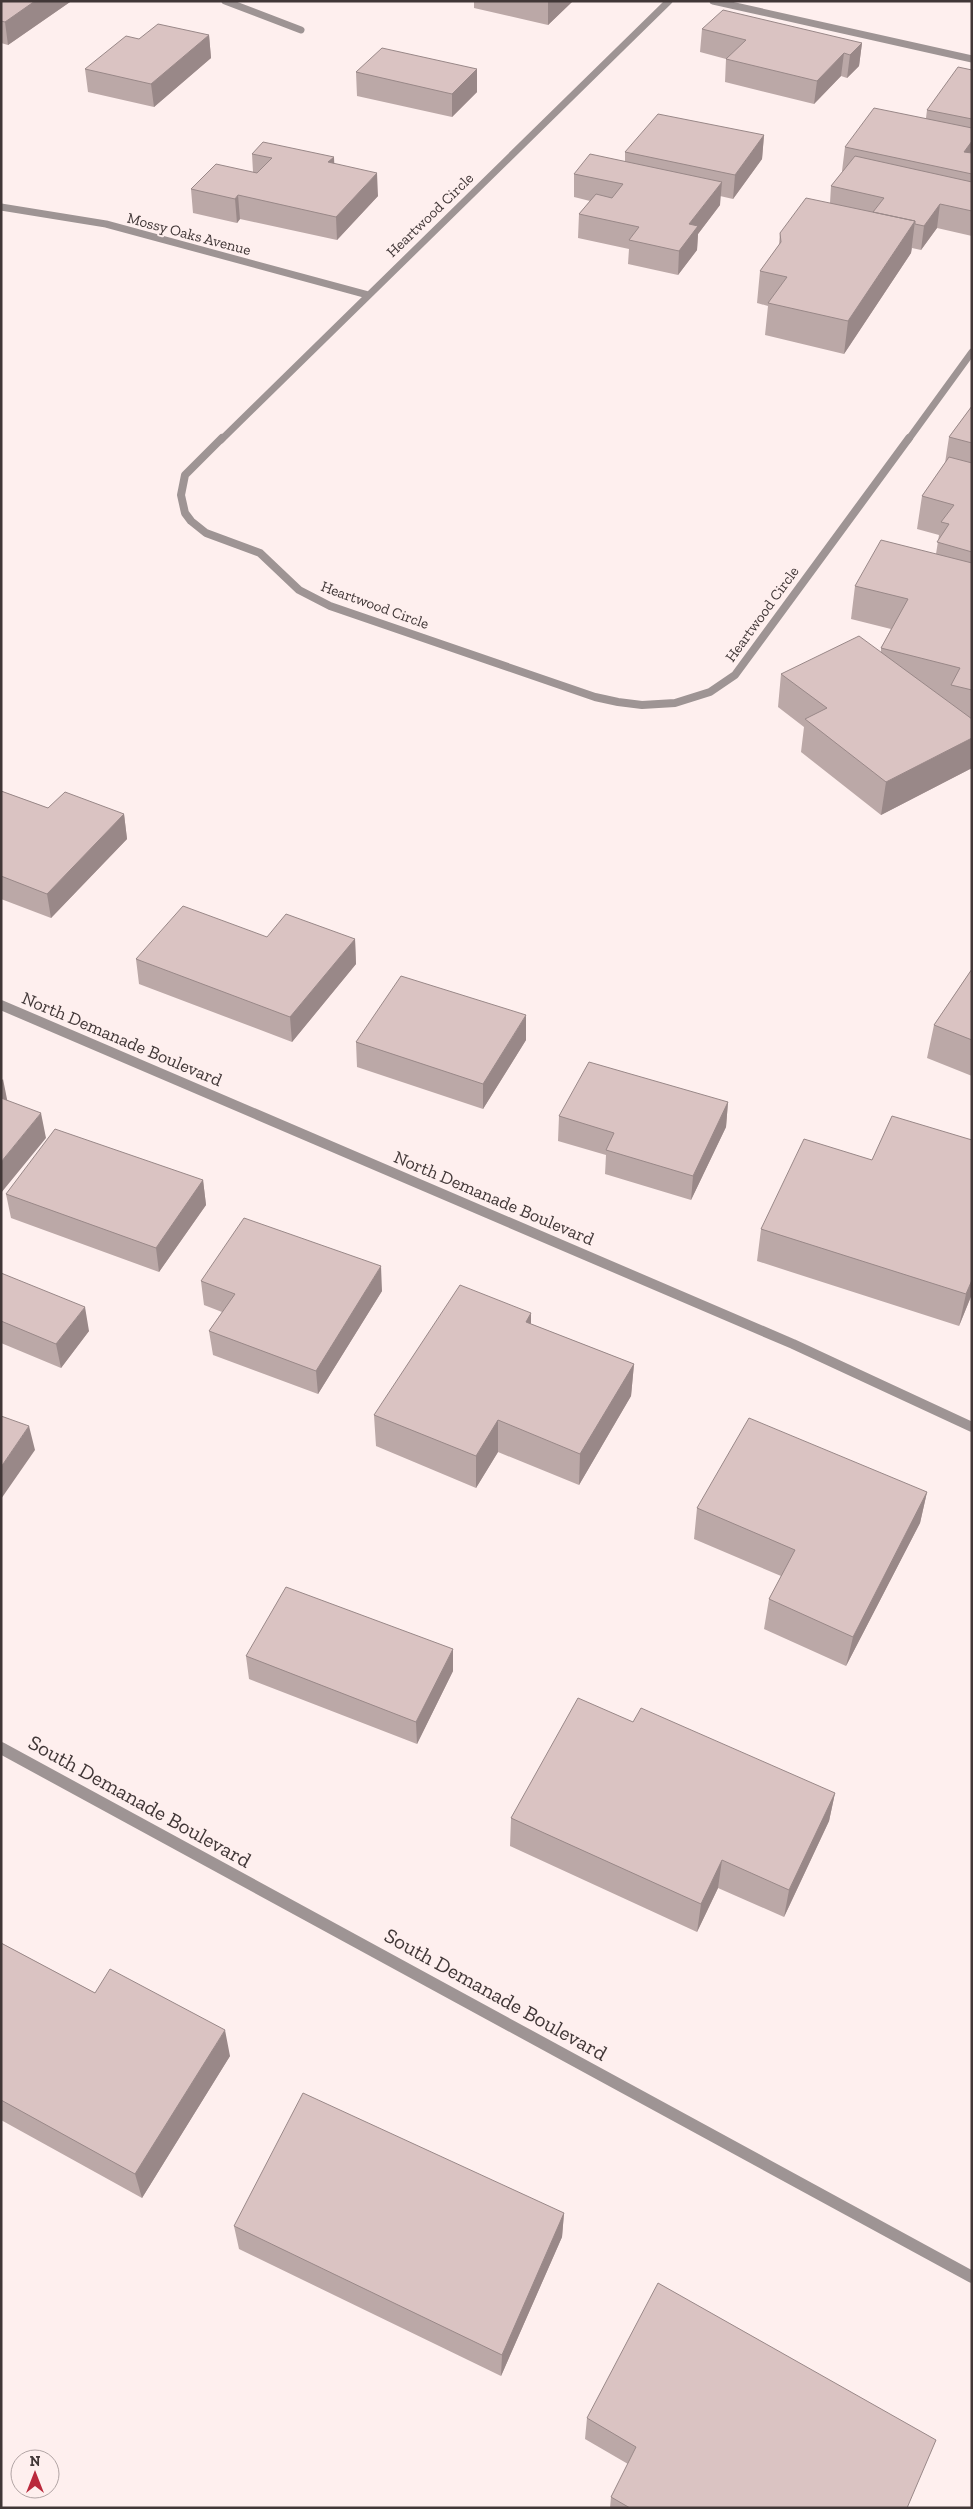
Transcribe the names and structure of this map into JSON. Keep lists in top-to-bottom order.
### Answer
{
  "streets": {
    "street": [
      "Heartwood Circle",
      "Mossy Oaks Avenue",
      "North Demanade Boulevard",
      "South Demanade Boulevard"
    ]
  },
  "crossings": [
    ["Heartwood Circle", "Mossy Oaks Avenue"]
  ],
  "north": "top"
}
